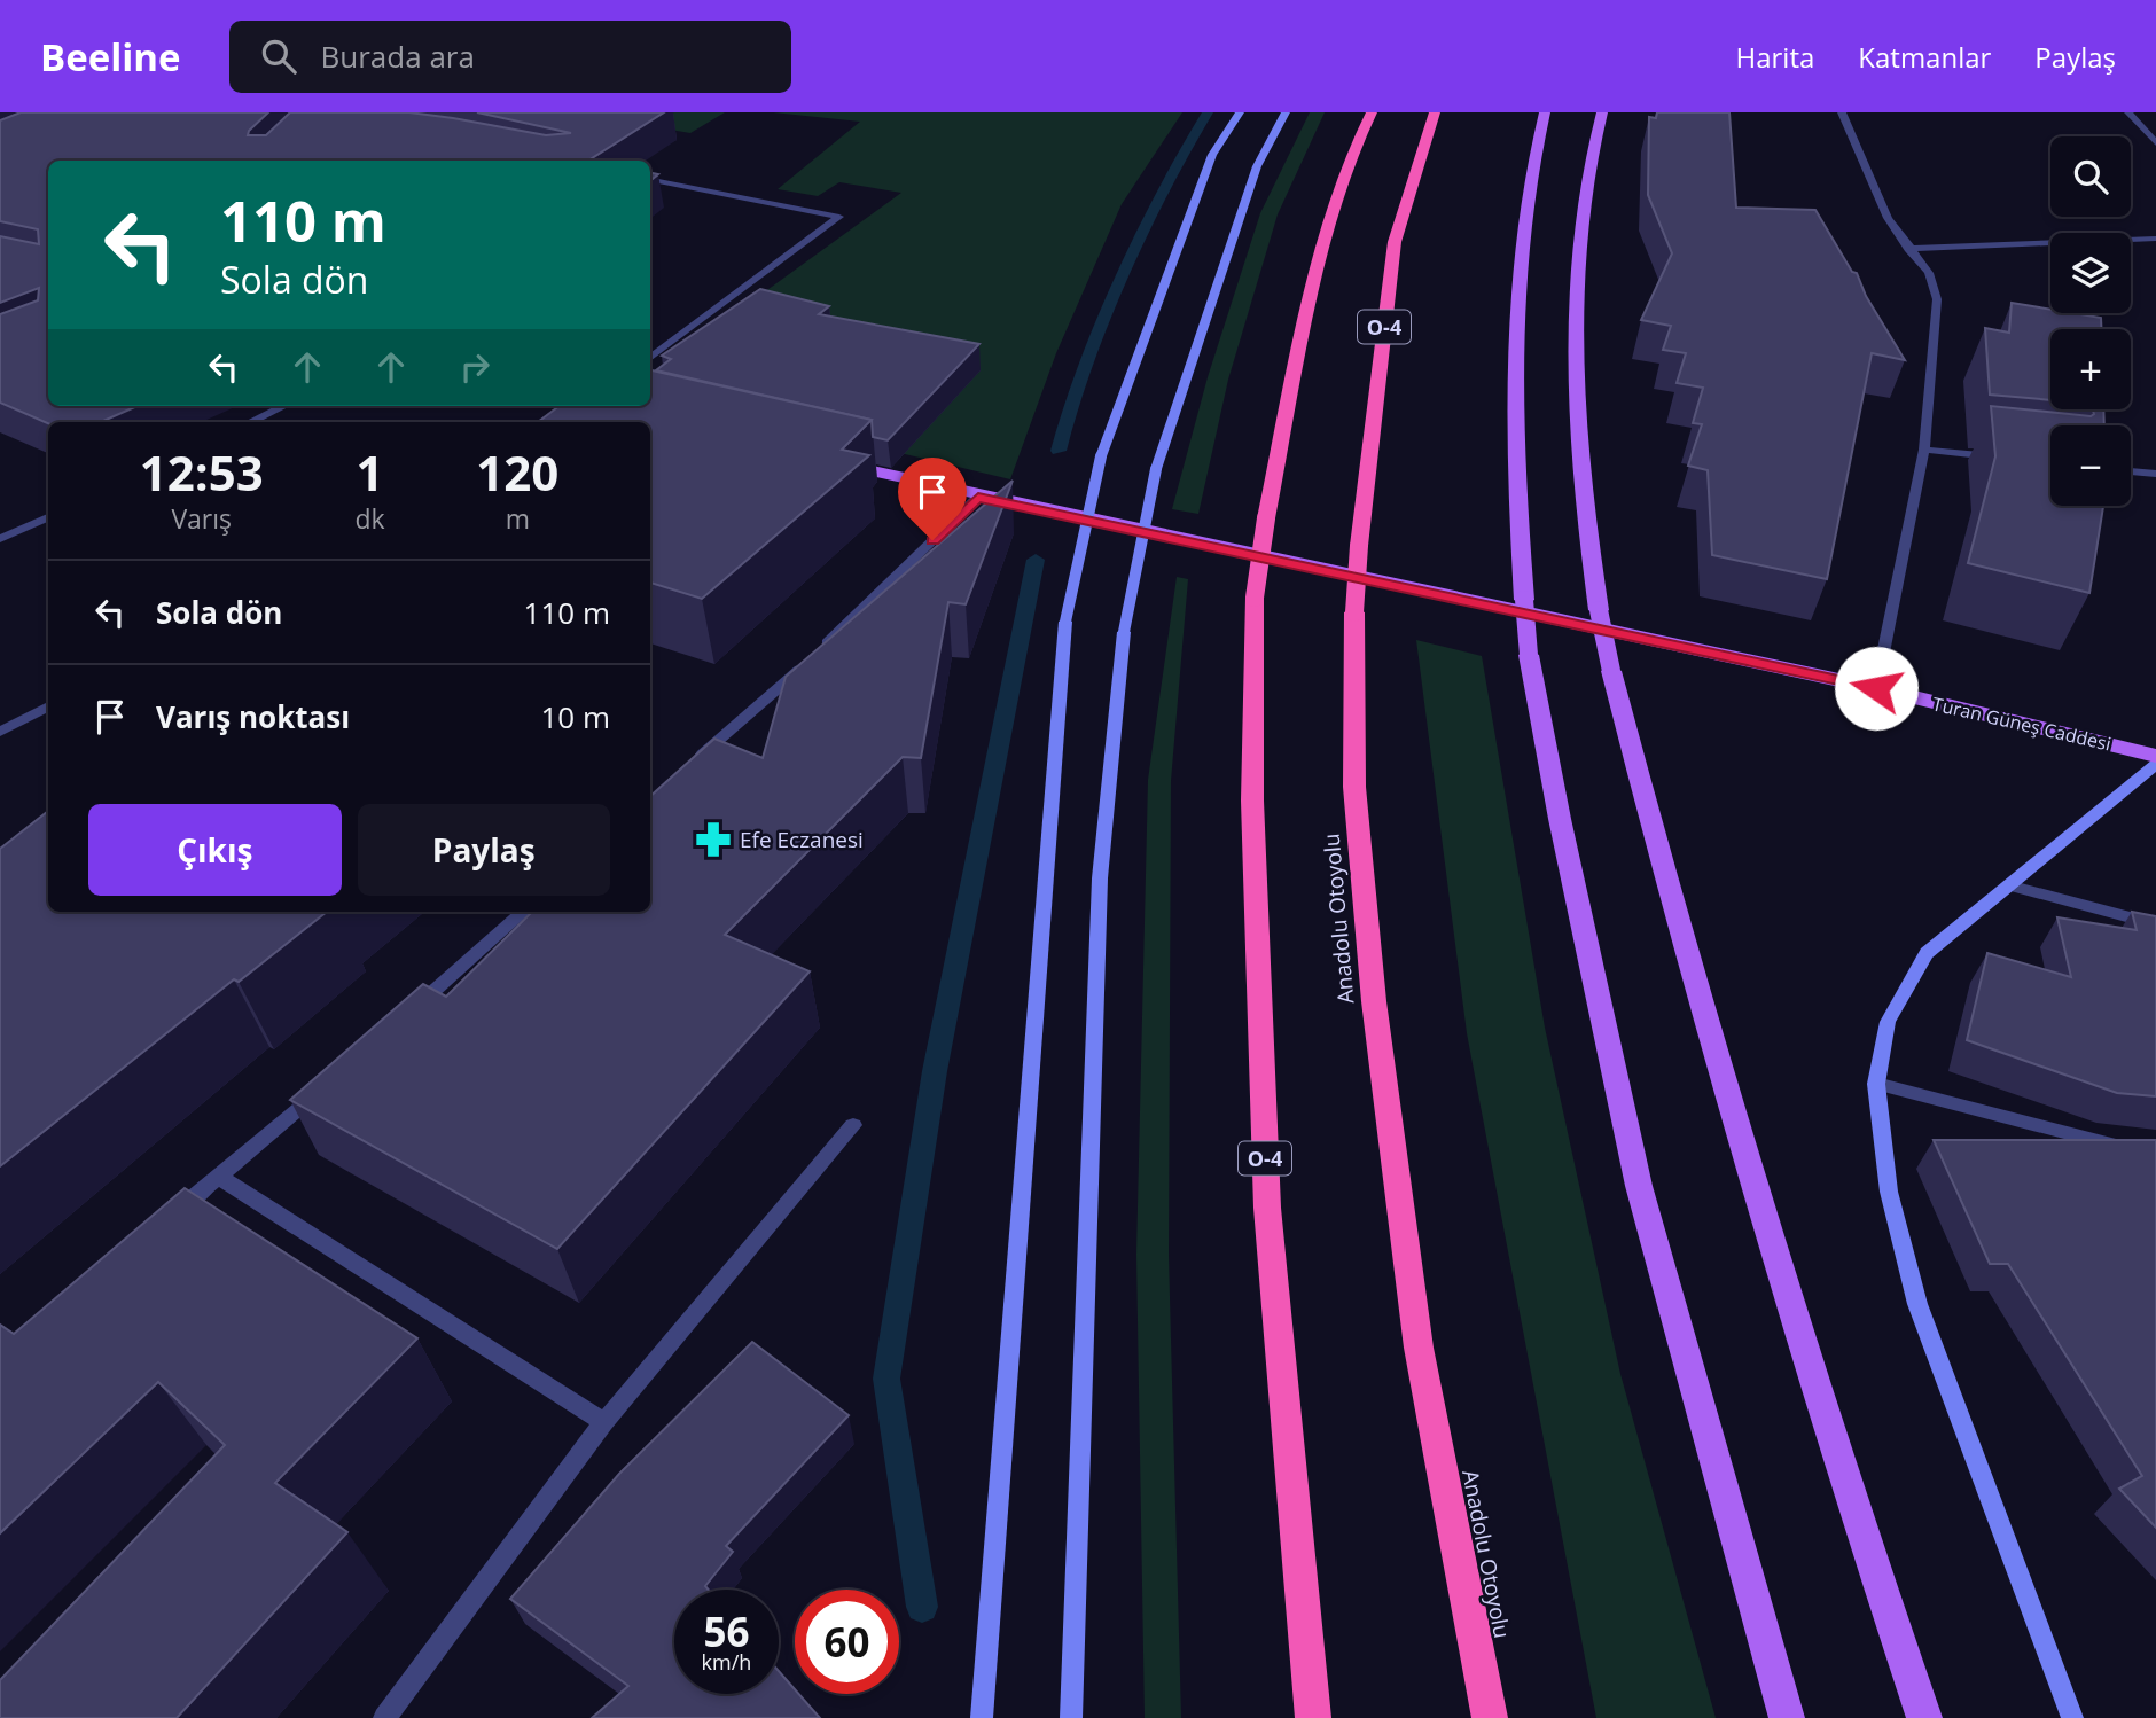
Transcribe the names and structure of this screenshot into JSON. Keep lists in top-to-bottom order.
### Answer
{
  "streets": {
    "highway": ["O-4", "Anadolu Otoyolu"],
    "main road": ["Turan Güneş Caddesi"]
  },
  "places": {
    "pharmacy": ["Efe Eczanesi"]
  },
  "page": {
    "header": "Beeline",
    "search": "Burada ara",
    "nav": ["Harita", "Katmanlar", "Paylaş"],
    "map_buttons": ["+", "−"],
    "turn": ["110 m", "Sola dön"],
    "eta": [
      "12:53",
      "Varış",
      "1",
      "dk",
      "120",
      "m"
    ],
    "list": [
      {
        "name": "Sola dön",
        "value": "110 m"
      },
      {
        "name": "Varış noktası",
        "value": "10 m"
      }
    ],
    "buttons": ["Çıkış", "Paylaş"],
    "speed": "56 km/h",
    "limit": "60"
  }
}
